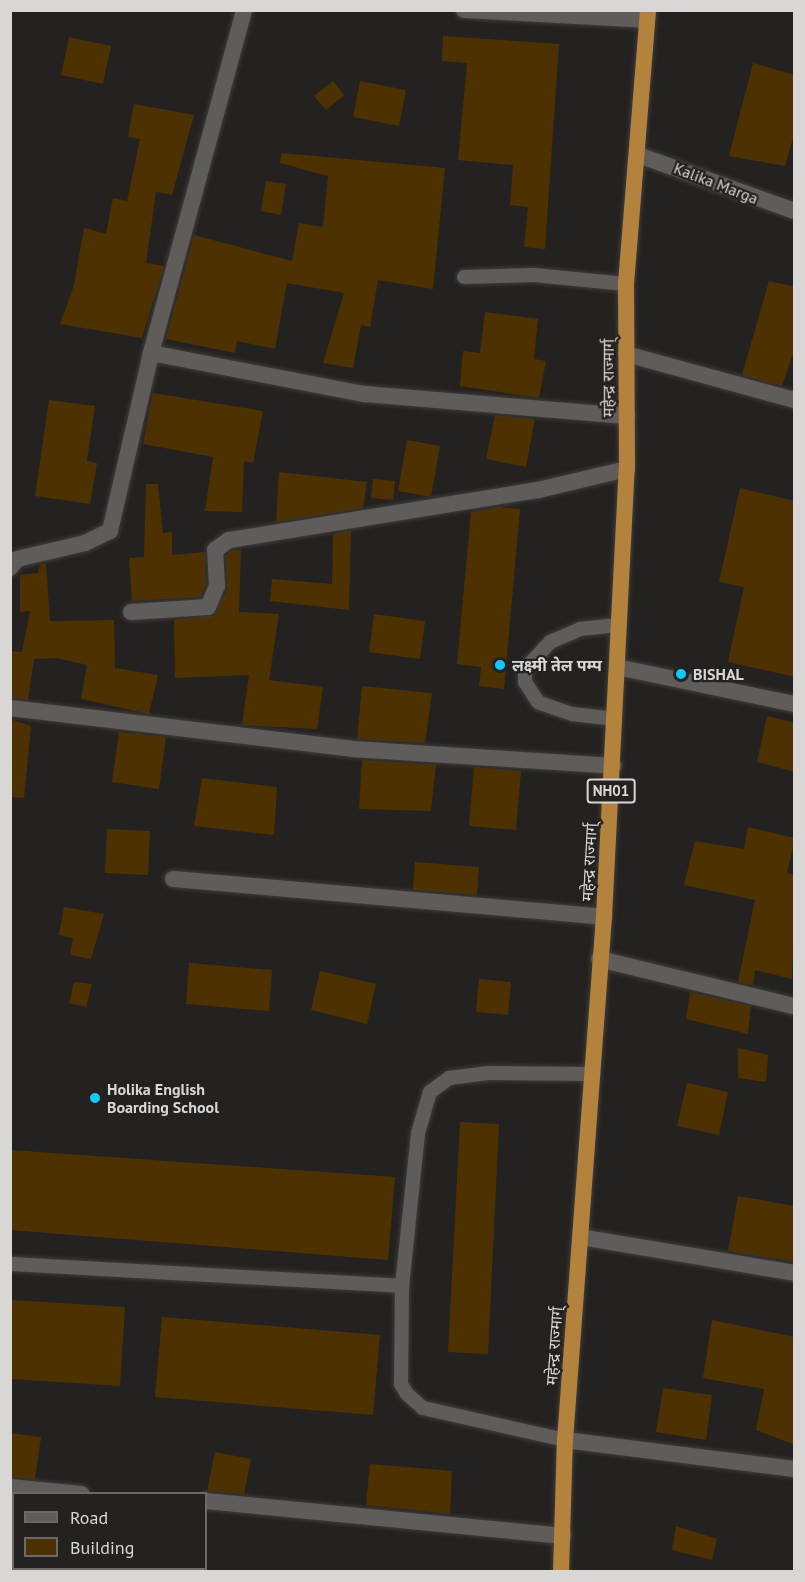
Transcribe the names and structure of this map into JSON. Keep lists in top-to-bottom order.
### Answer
{
  "streets": {
    "highway": ["महेन्द्र राज्मार्ग्", "NH01"],
    "street": ["Kalika Marga"]
  },
  "crossings": [
    ["Kalika Marga", "महेन्द्र राज्मार्ग्"]
  ],
  "places": ["लक्ष्मी तेल पम्प", "BISHAL", "Holika English Boarding School"],
  "legend": ["Road", "Building"]
}
